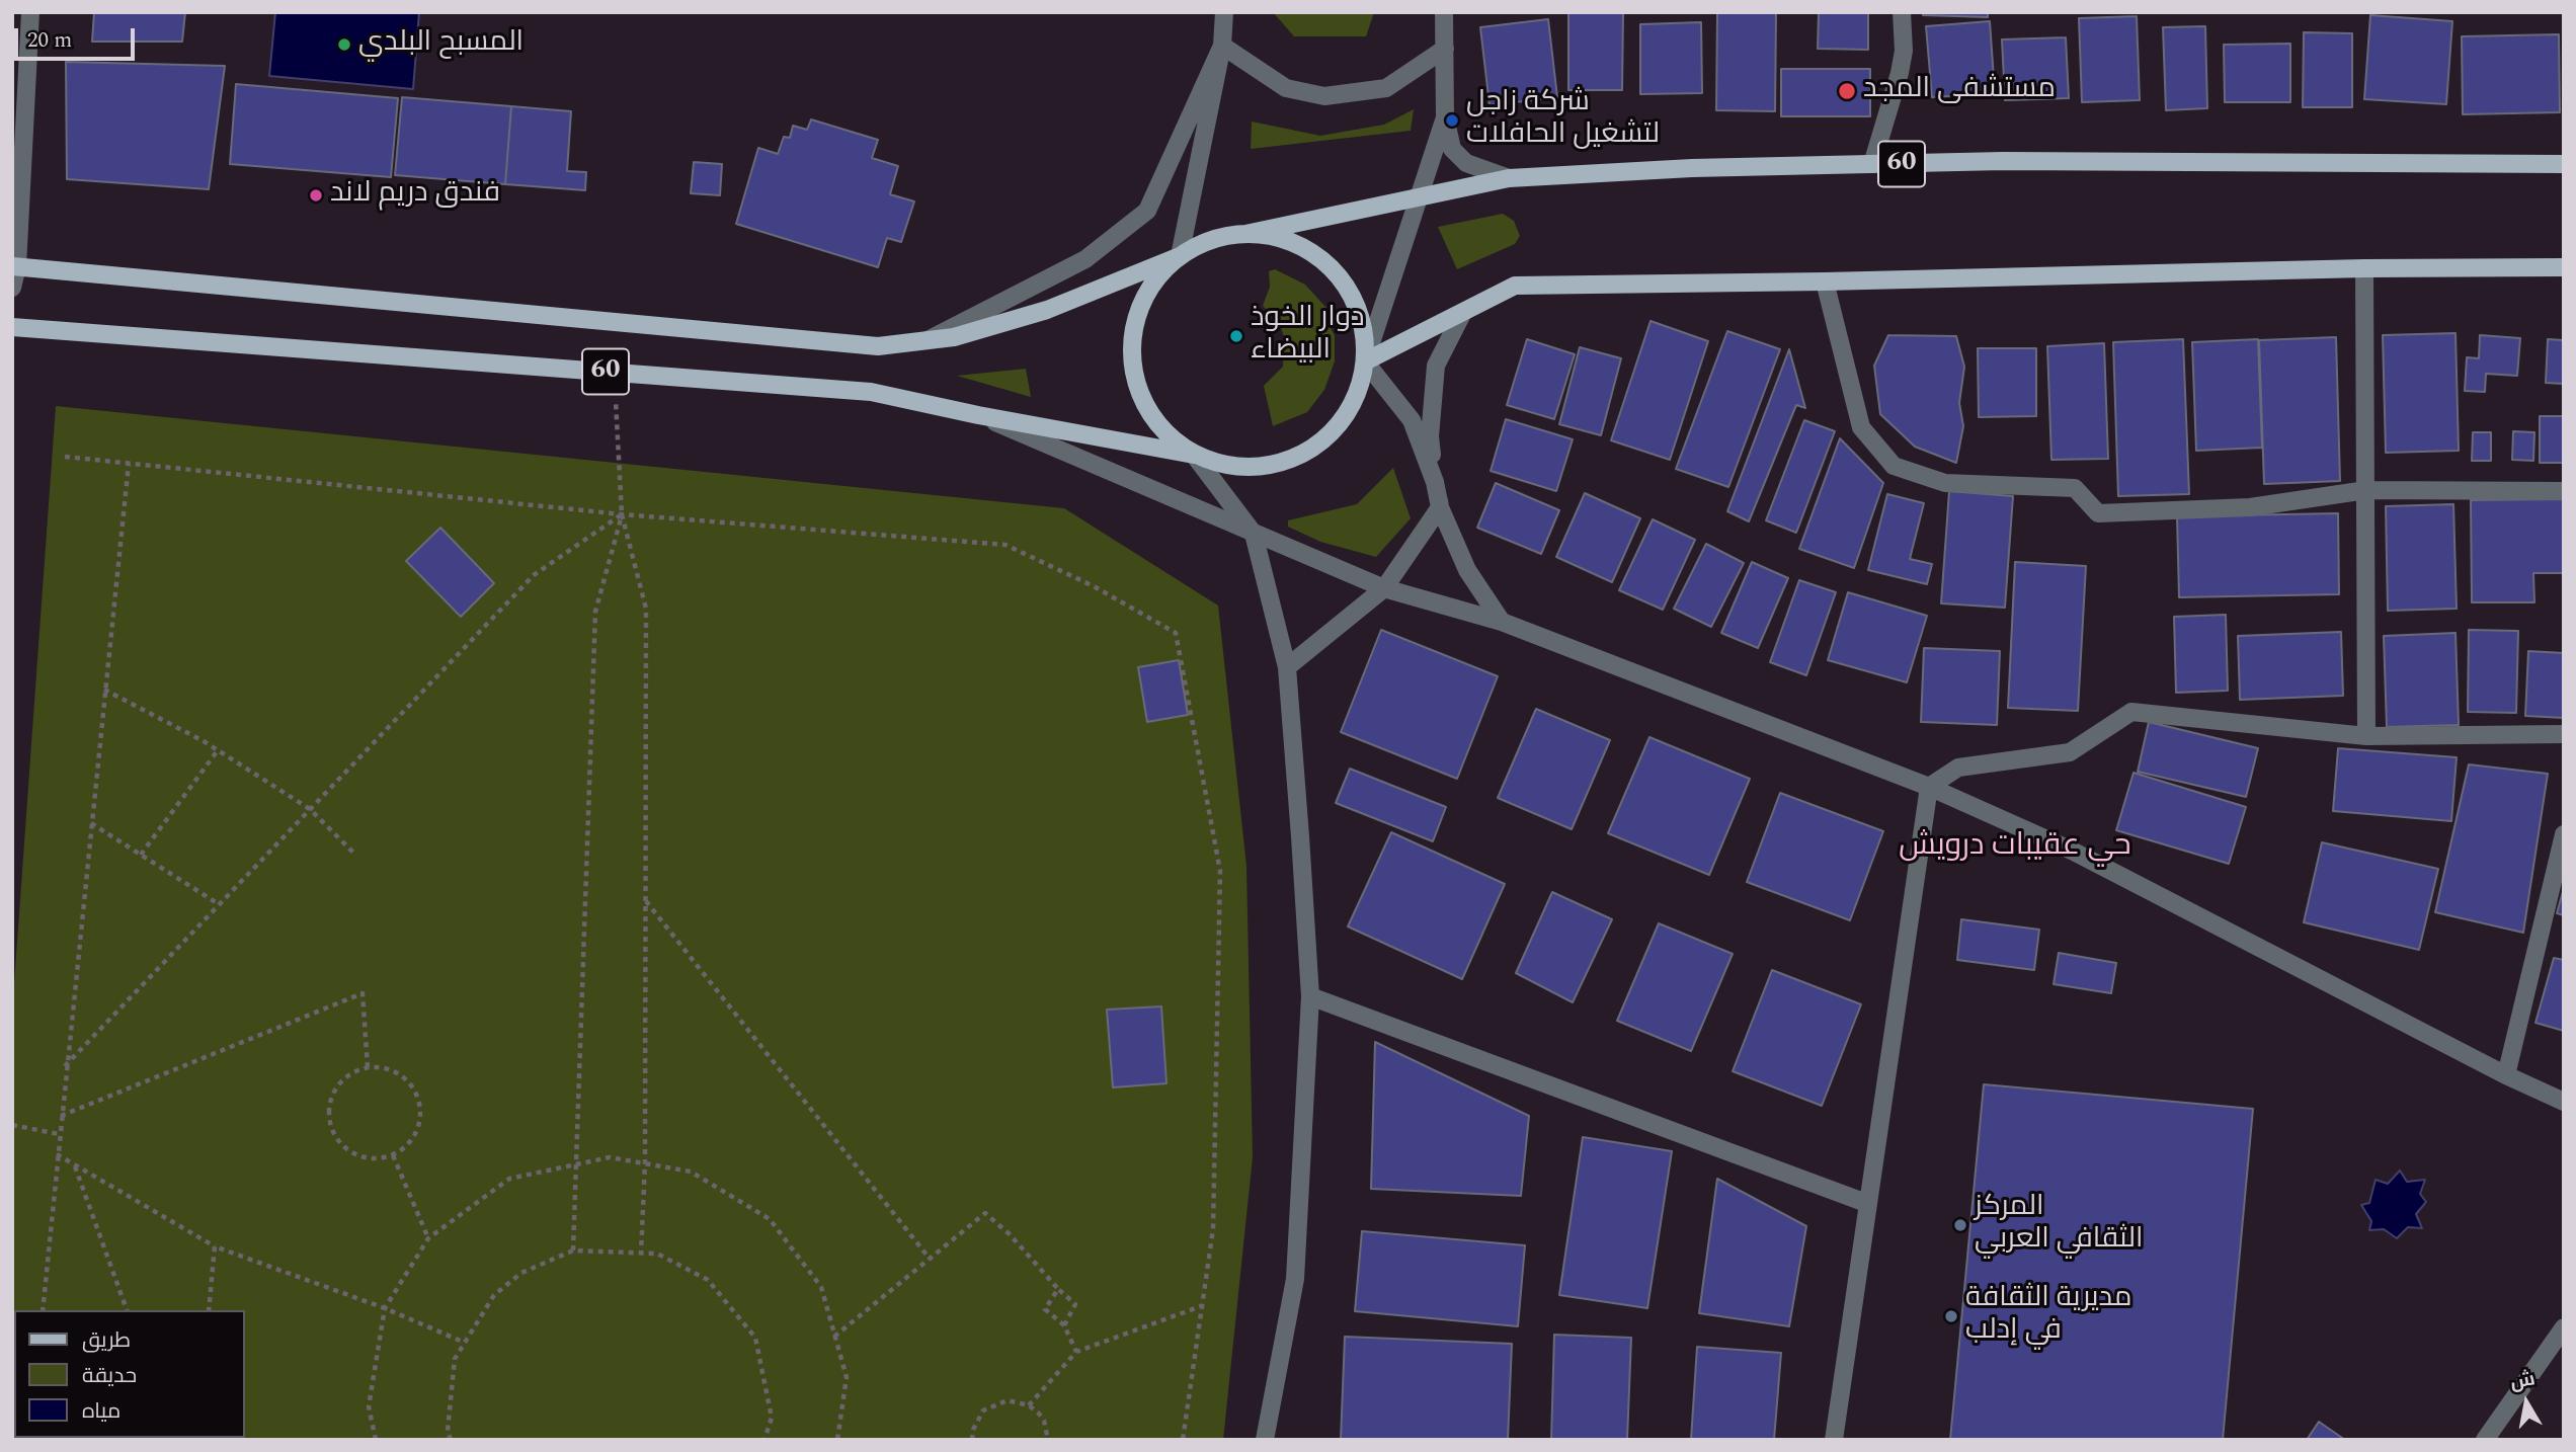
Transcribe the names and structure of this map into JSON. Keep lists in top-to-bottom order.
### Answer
{
  "streets": {
    "main road": ["60"]
  },
  "districts": ["حي عقيبات درويش"],
  "places": [
    "المسبح البلدي",
    "مستشفى المجد",
    "شركة زاجل لتشغيل الحافلات",
    "فندق دريم لاند",
    "دوار الخوذ البيضاء",
    "المركز الثقافي العربي",
    "مديرية الثقافة في إدلب"
  ],
  "legend": ["طريق", "حديقة", "مياه"],
  "scale_bar": "20 m",
  "north": "top"
}
